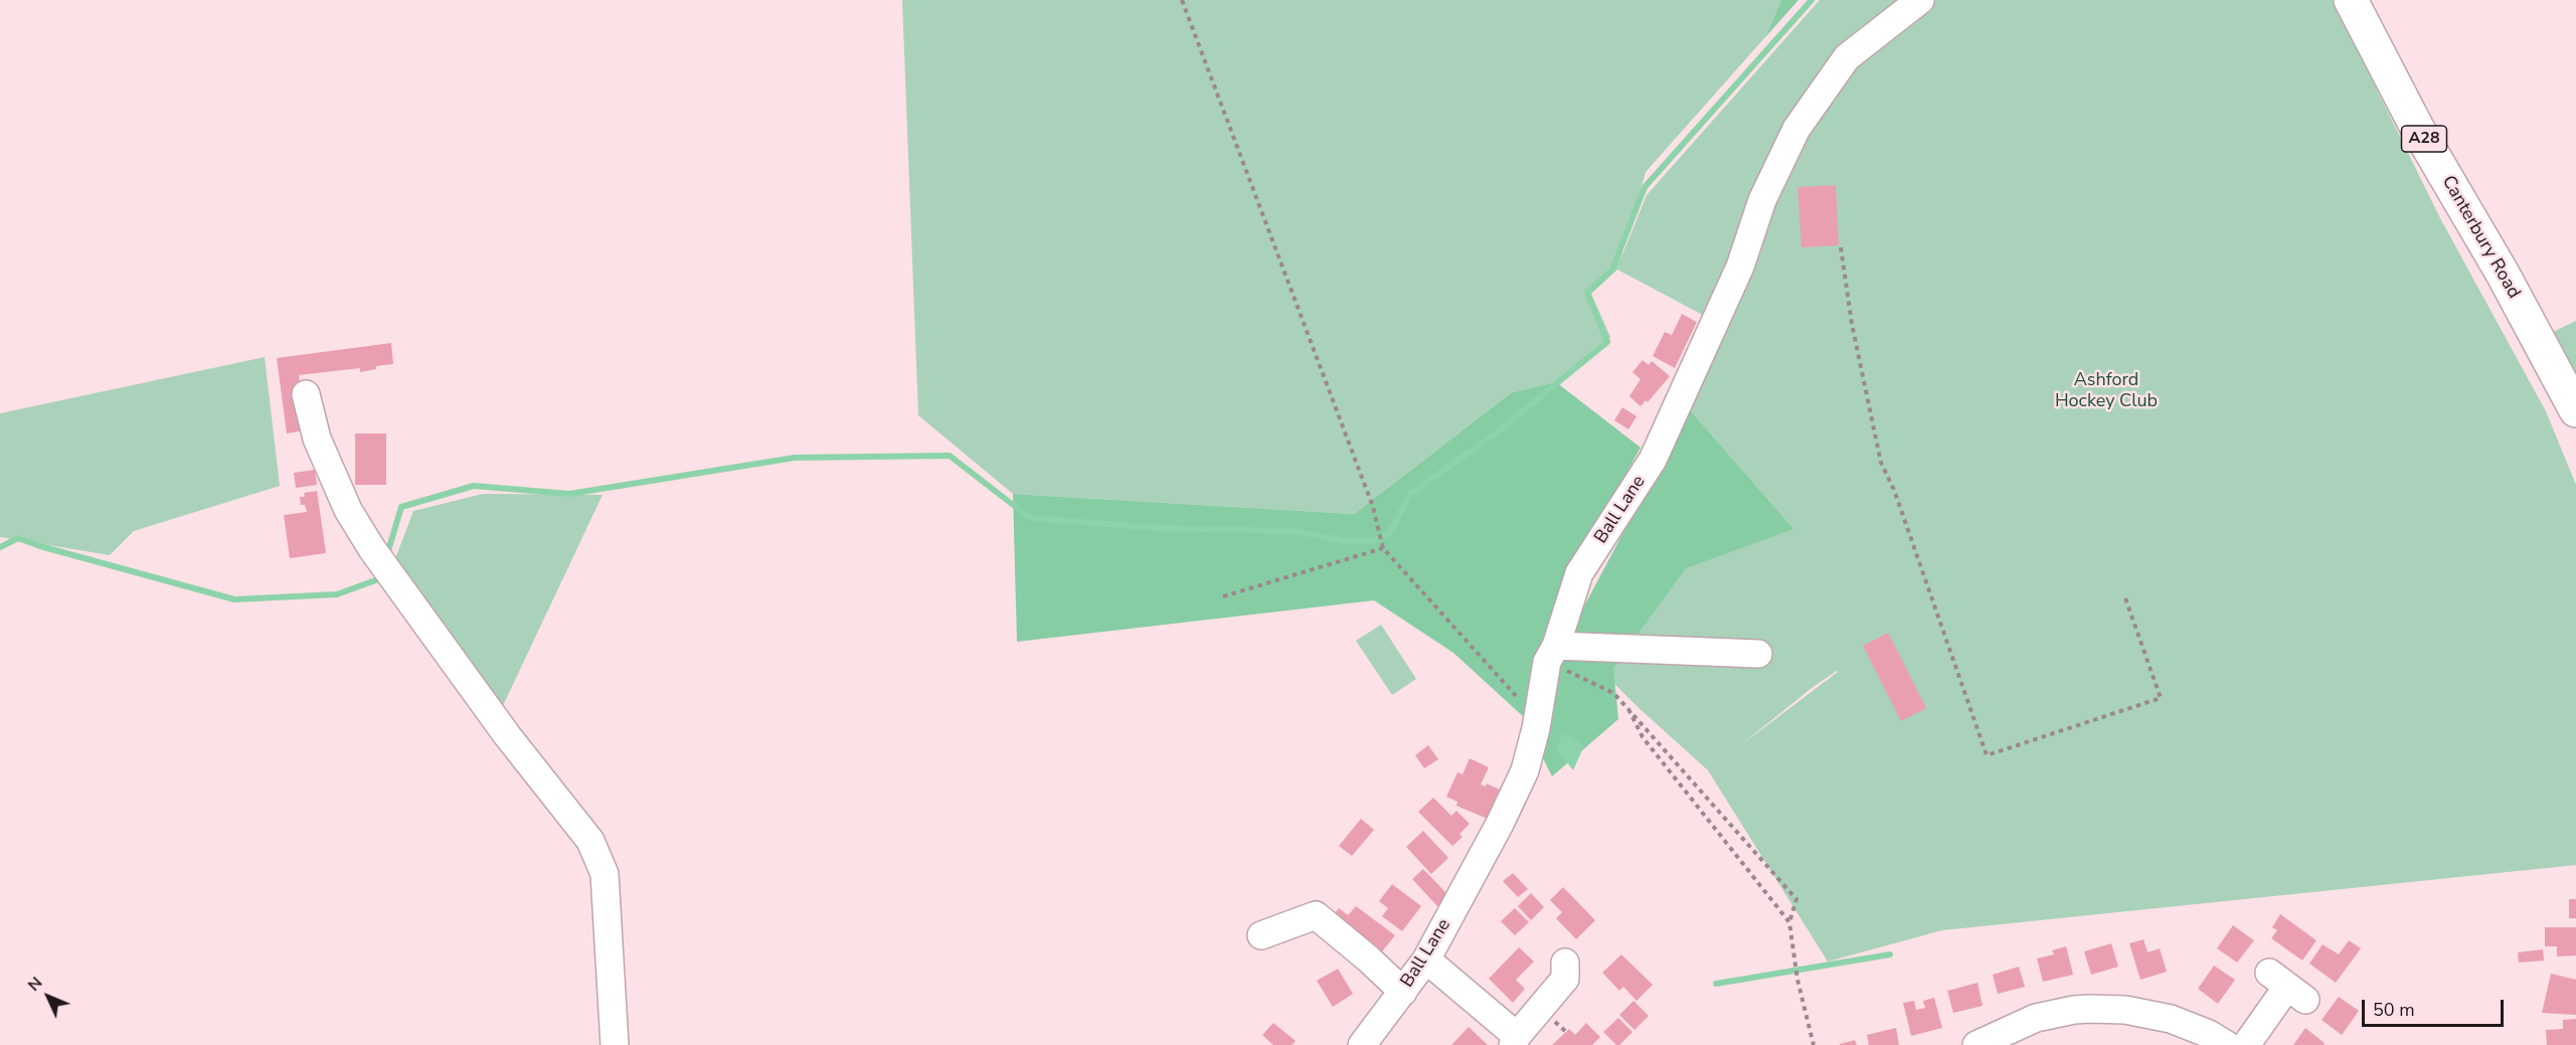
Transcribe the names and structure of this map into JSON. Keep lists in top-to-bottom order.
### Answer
{
  "streets": {
    "highway": ["A28", "Canterbury Road"],
    "street": ["Ball Lane"]
  },
  "parks": ["Ashford Hockey Club"],
  "scale_bar": "50 m",
  "north": "top left"
}
